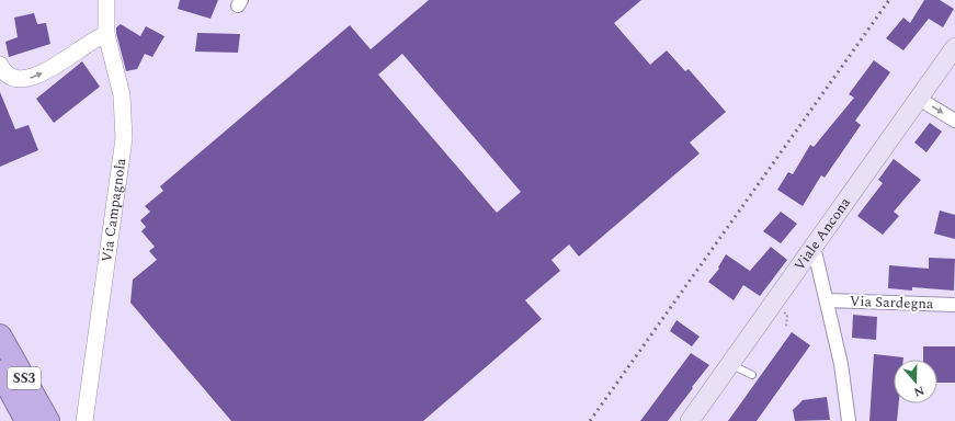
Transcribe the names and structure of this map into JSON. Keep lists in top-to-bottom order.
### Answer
{
  "streets": {
    "highway": ["SS3"],
    "main road": ["Viale Ancona"],
    "street": ["Via Campagnola", "Via Sardegna"]
  },
  "north": "bottom"
}
